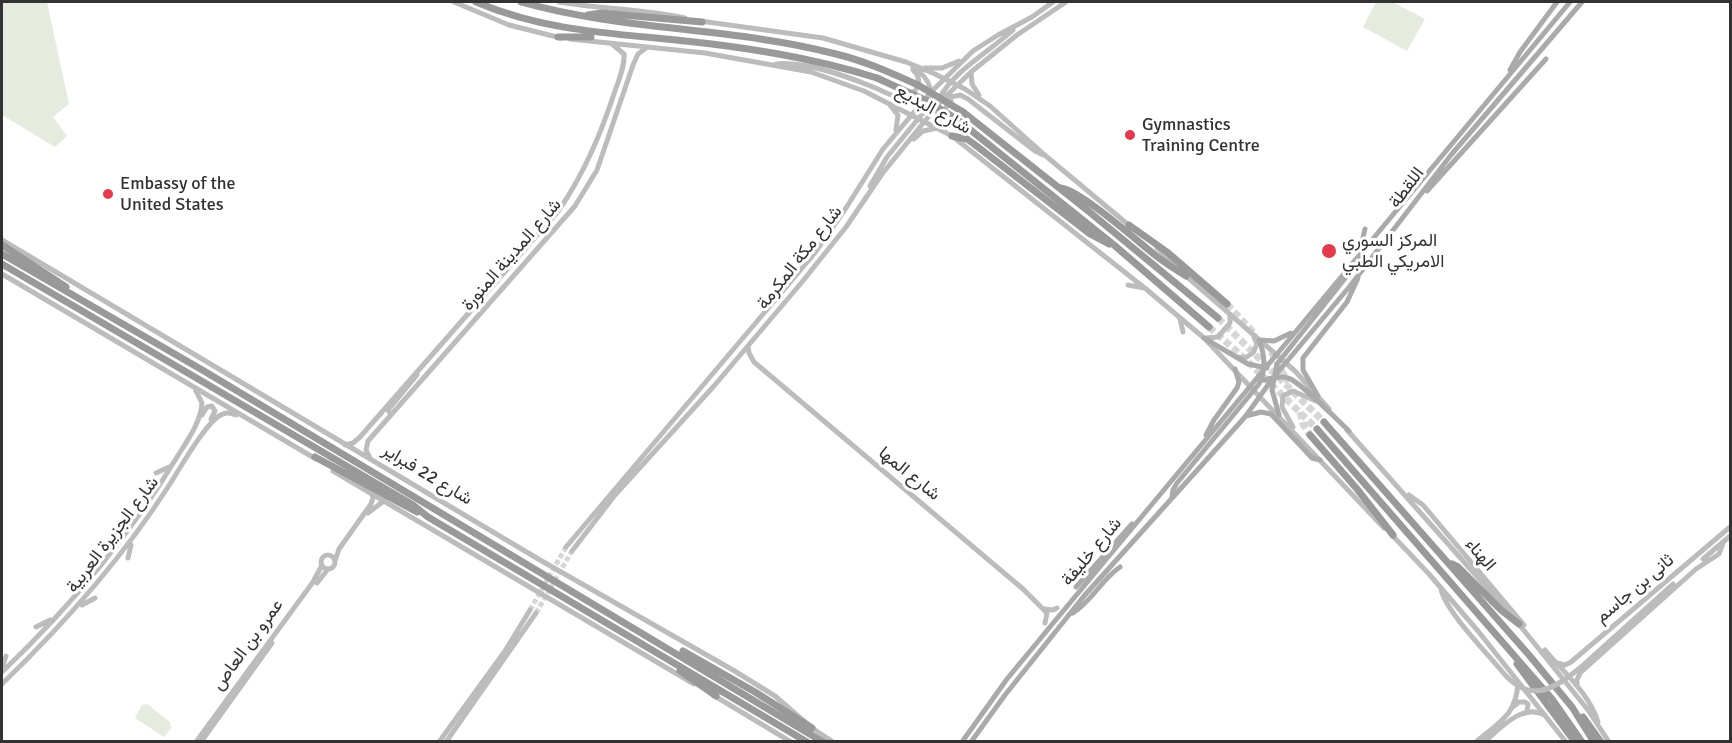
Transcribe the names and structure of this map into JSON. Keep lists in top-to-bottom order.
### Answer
{
  "streets": {
    "highway": ["شارع البديع", "شارع 22 فبراير", "الهناء"],
    "main road": [
      "اللقطة",
      "شارع المدينة المنورة",
      "شارع مكة المكرمة",
      "شارع المها",
      "شارع الجزيرة العربية",
      "شارع خليفة",
      "ثانى بن جاسم",
      "عمرو بن العاص"
    ]
  },
  "crossings": [
    ["شارع البديع", "اللقطة"],
    ["شارع البديع", "شارع المدينة المنورة"],
    ["شارع البديع", "شارع مكة المكرمة"],
    ["شارع البديع", "شارع خليفة"],
    ["شارع البديع", "الهناء"],
    ["اللقطة", "شارع خليفة"],
    ["شارع المدينة المنورة", "شارع 22 فبراير"],
    ["شارع مكة المكرمة", "شارع المها"]
  ],
  "places": ["Gymnastics Training Centre", "Embassy of the United States", "المركز السوري الامريكي الطبي"]
}
